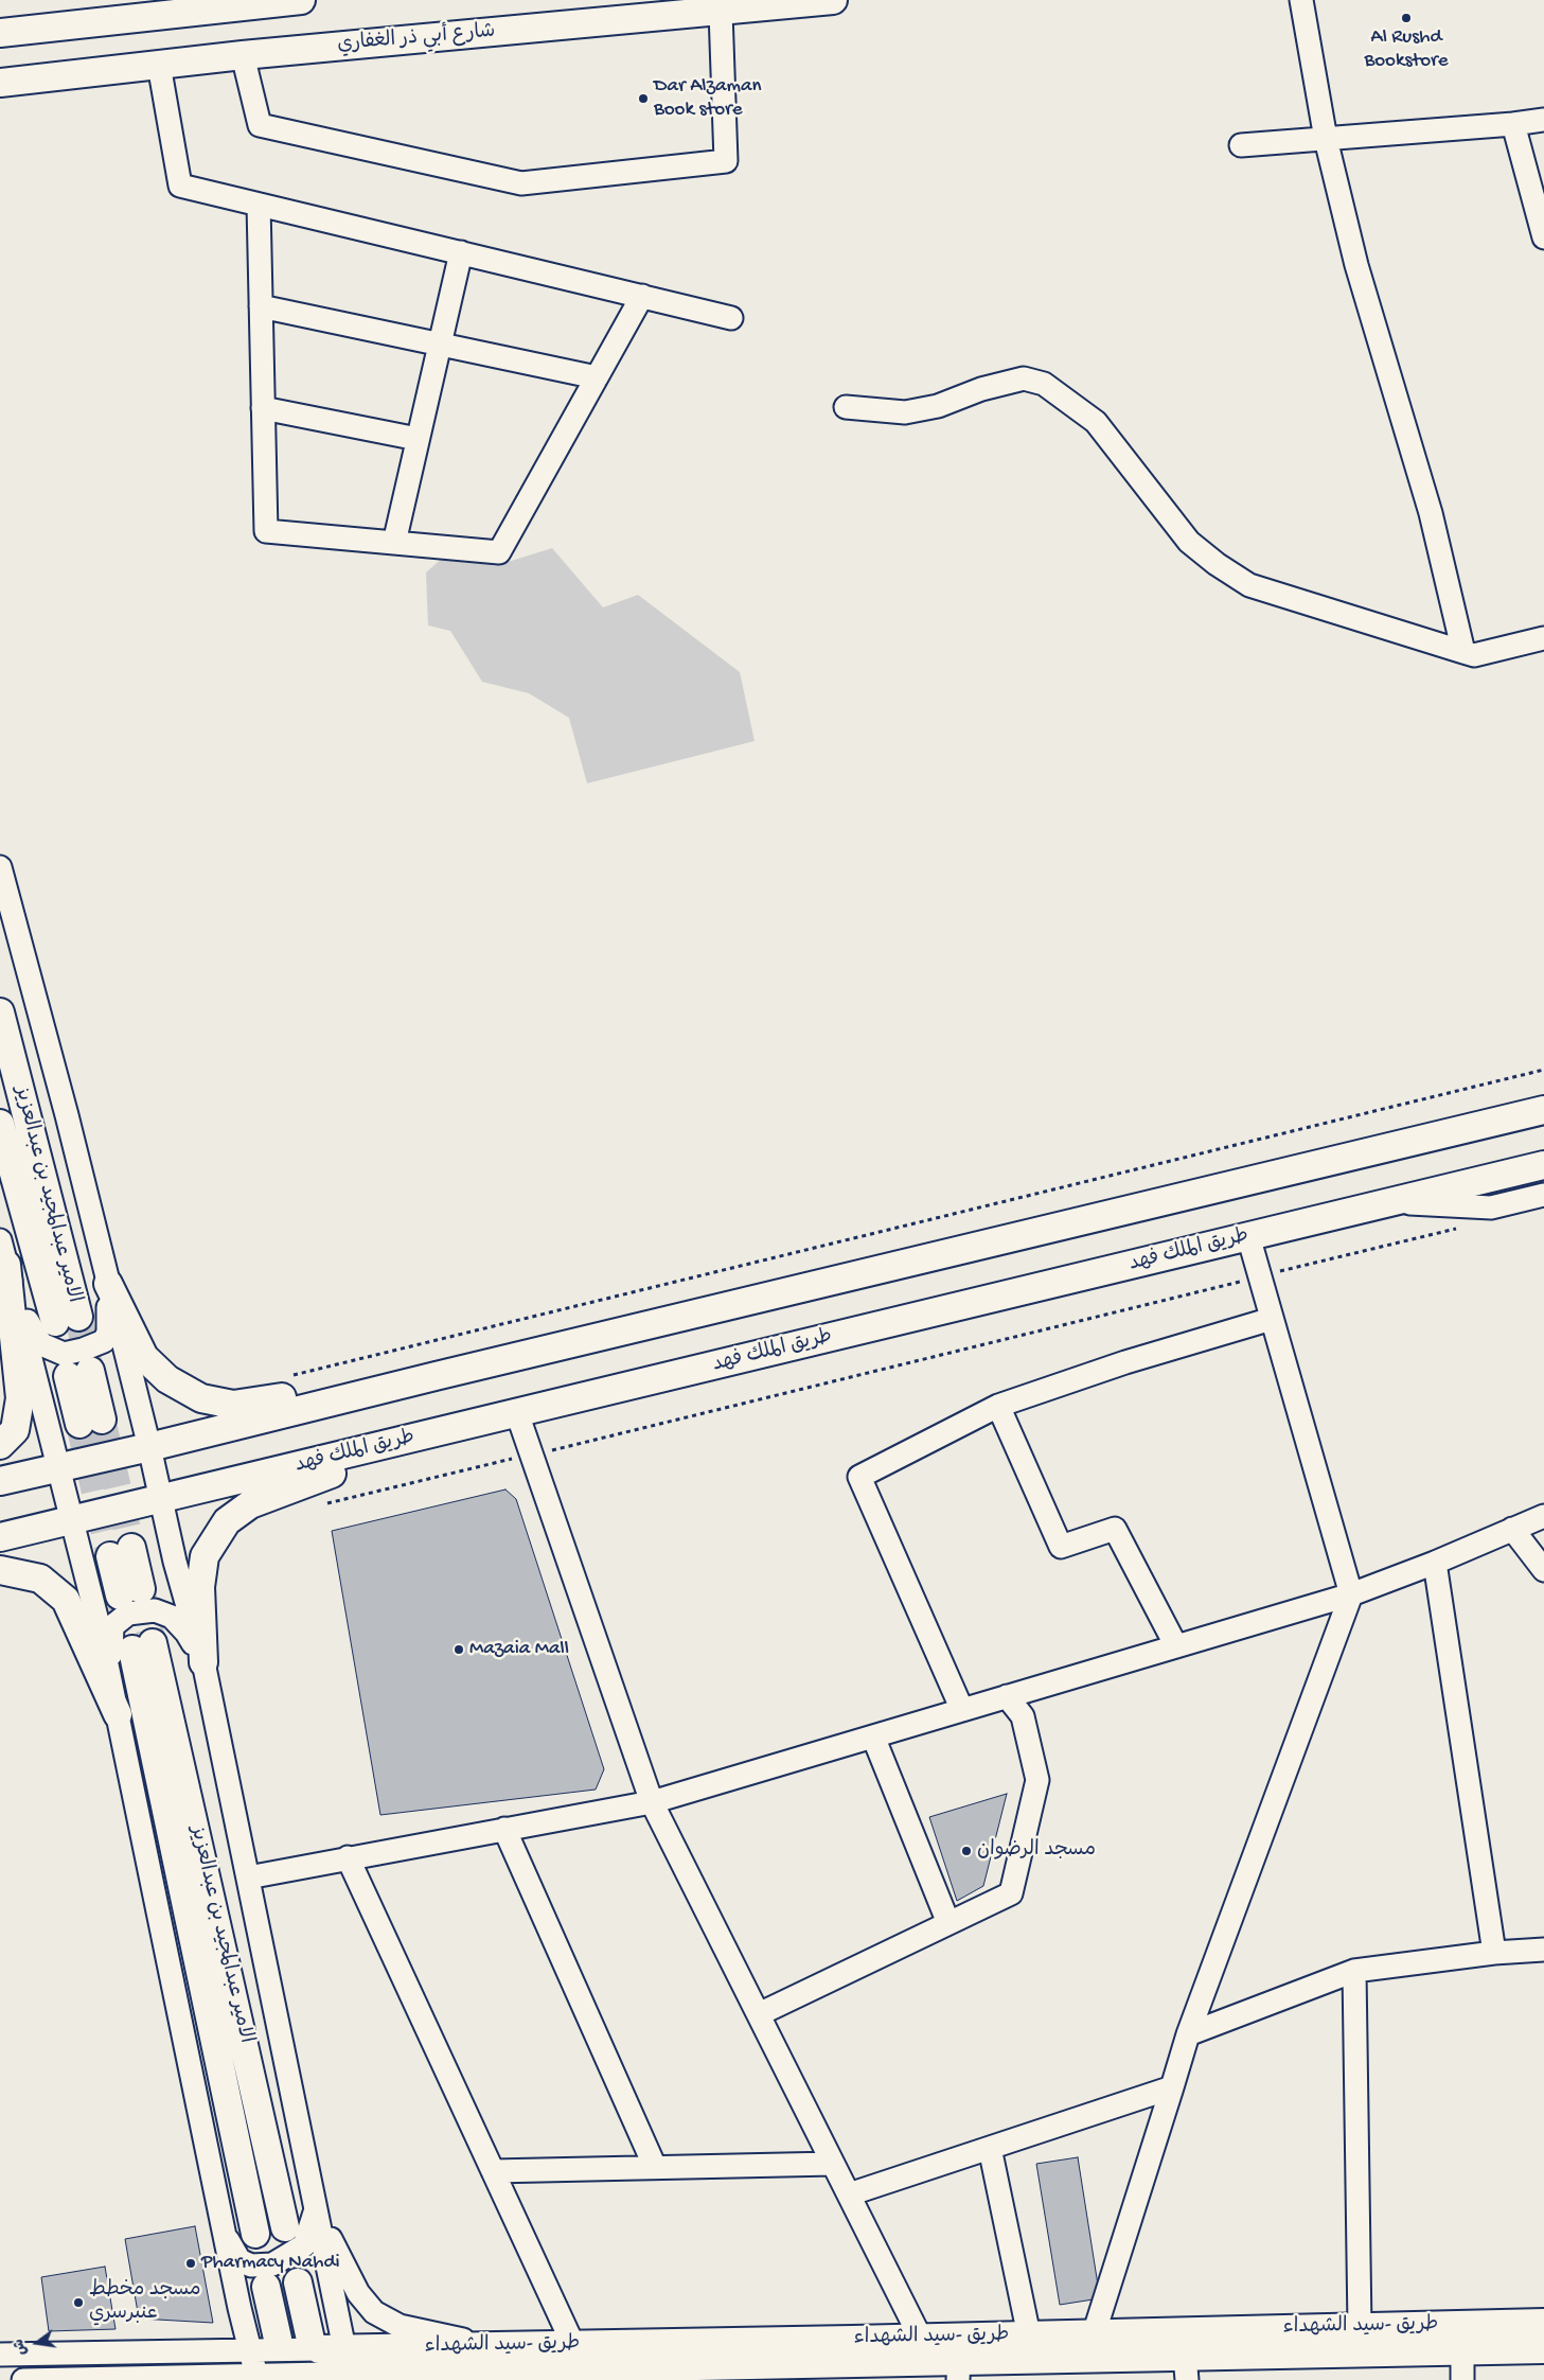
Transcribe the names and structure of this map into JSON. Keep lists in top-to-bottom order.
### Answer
{
  "streets": {
    "main road": [
      "شارع أبي ذر الغفاري",
      "الامير عبدالمجيد بن عبدالعزيز",
      "طريق الملك فهد",
      "طريق -سيد الشهداء"
    ]
  },
  "places": [
    "Al Rushd Bookstore",
    "Dar Alzaman Book store",
    "Mazaia Mall",
    "مسجد الرضوان",
    "Pharmacy Nahdi",
    "مسجد مخطط عنبرسري"
  ],
  "north": "left"
}
